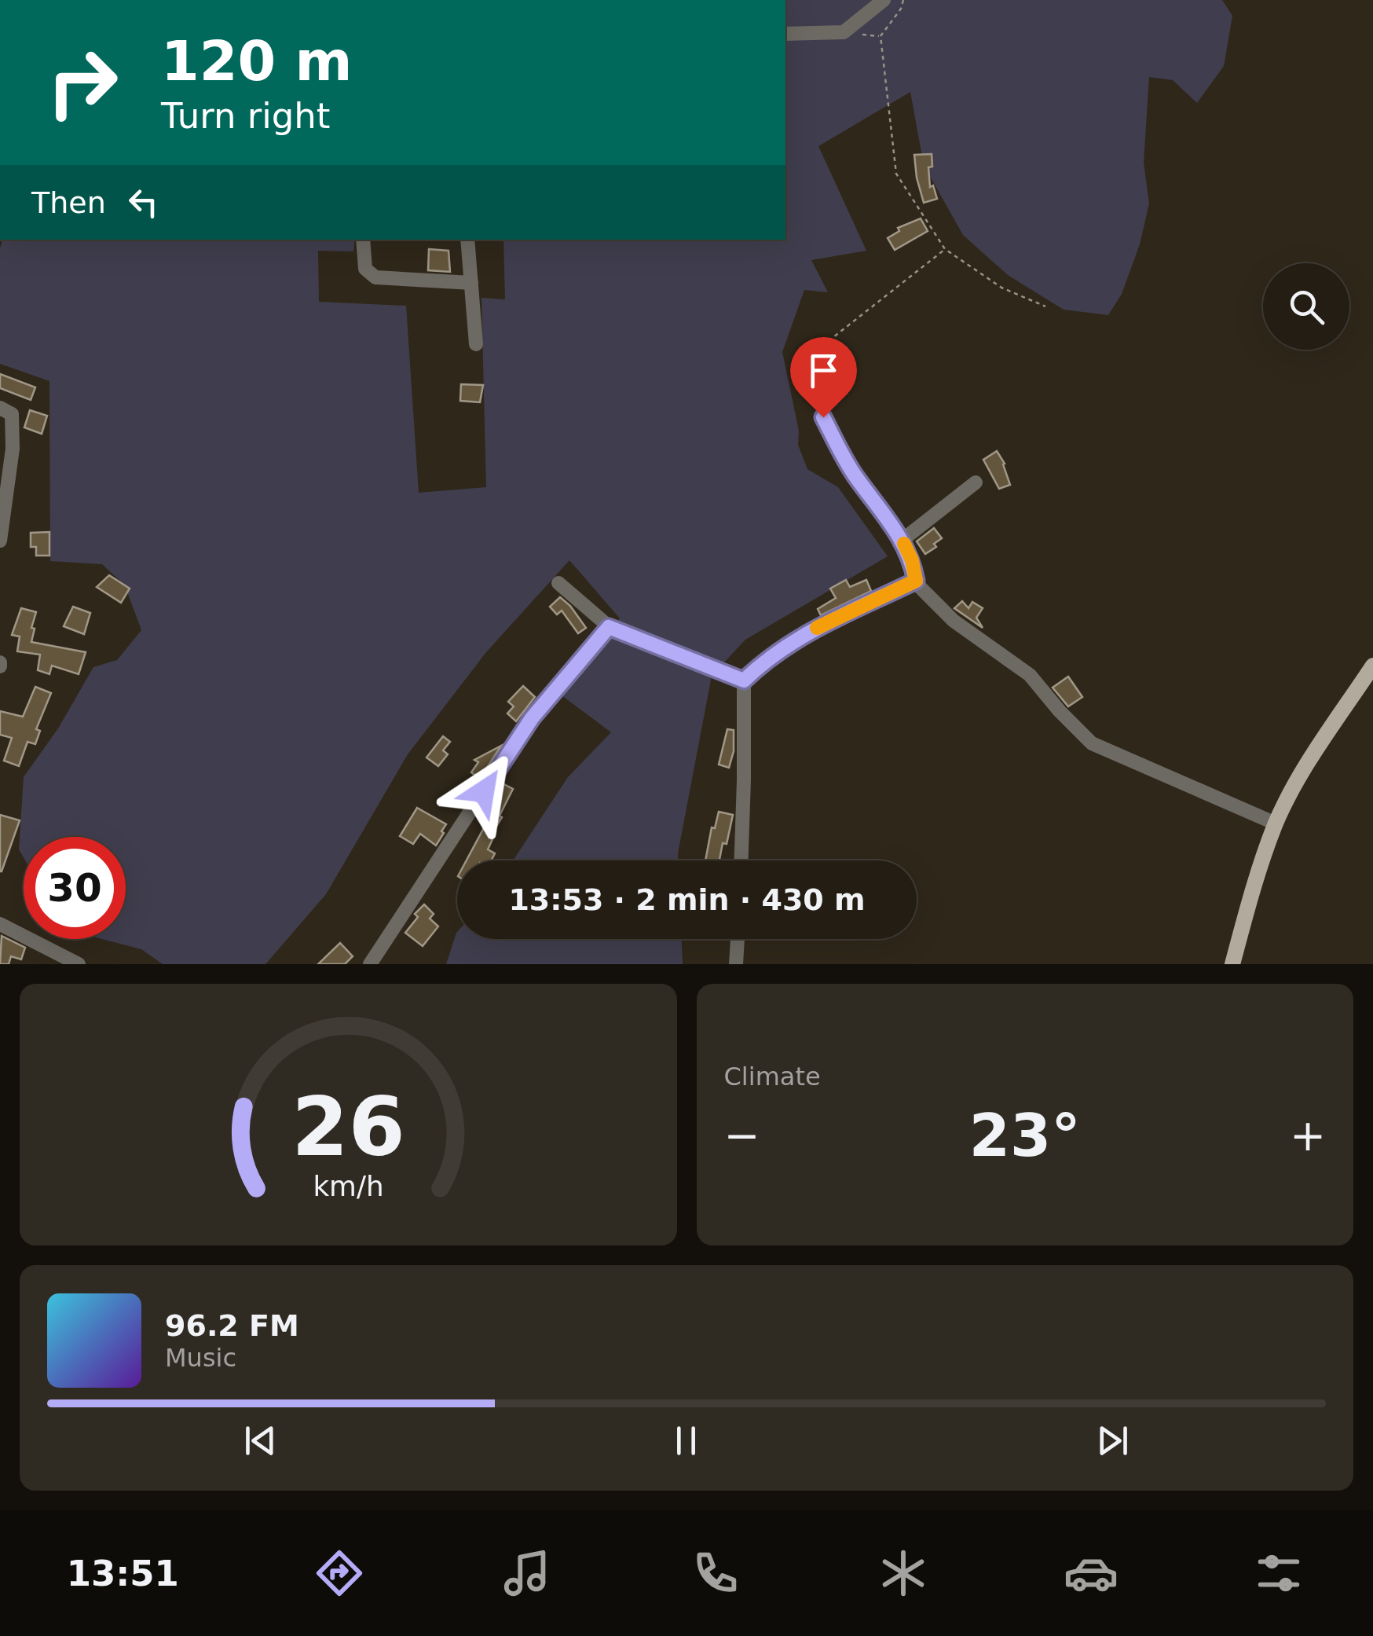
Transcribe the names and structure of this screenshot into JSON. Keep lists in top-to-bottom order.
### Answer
{
  "page": {
    "turn": ["120 m", "Turn right"],
    "then": "Then",
    "limit": "30",
    "trip": "13:53 · 2 min · 430 m",
    "tile": "Climate",
    "heat": ["−", "23°", "+"],
    "song": ["96.2 FM", "Music"],
    "tabs": "13:51",
    "gauge": ["26", "km/h"]
  }
}
